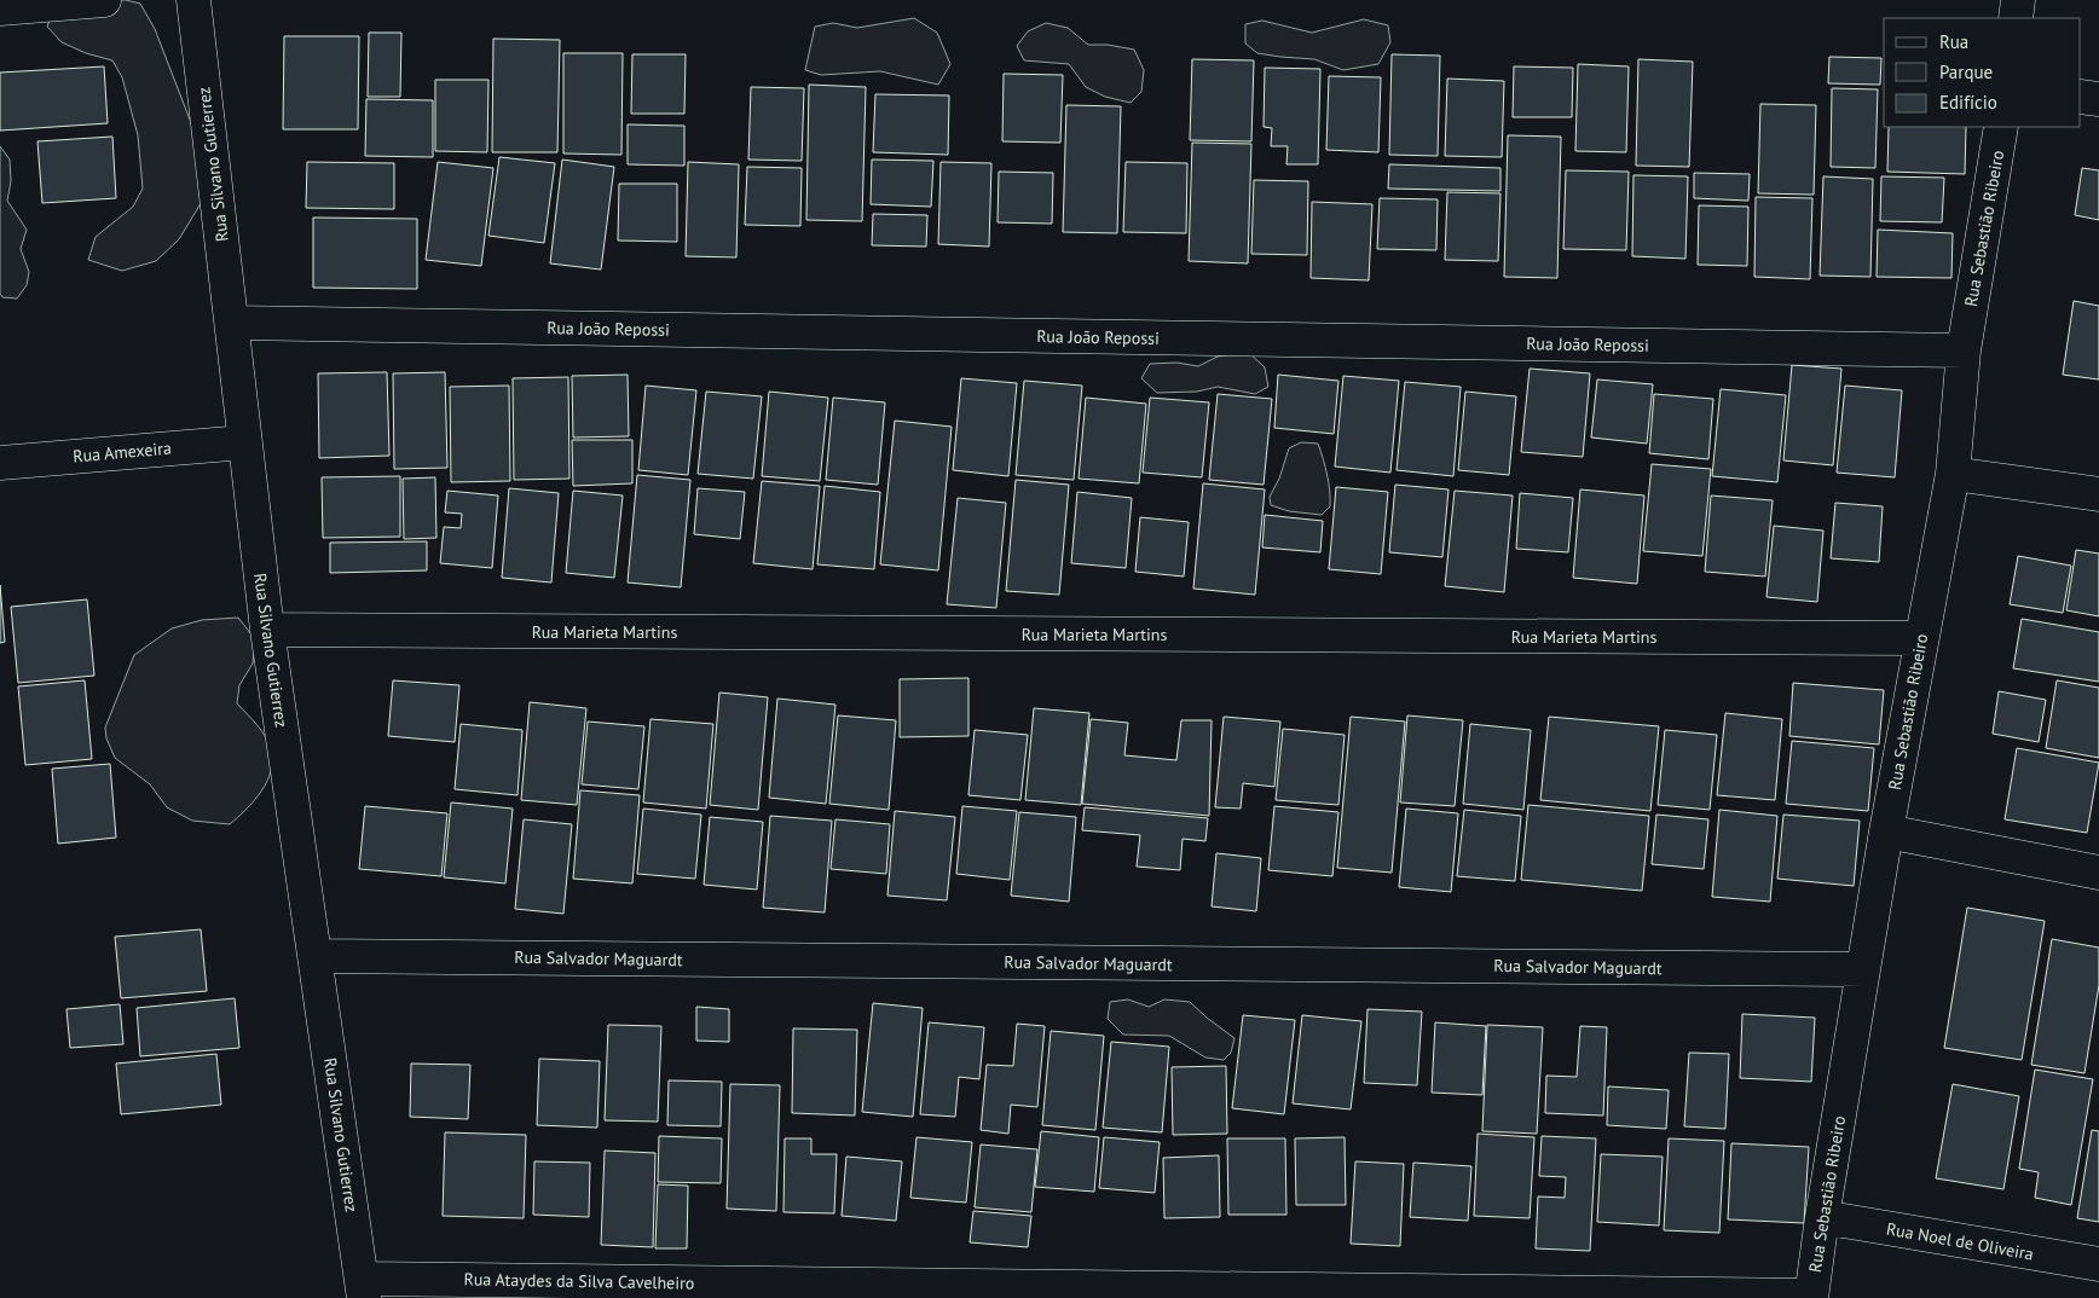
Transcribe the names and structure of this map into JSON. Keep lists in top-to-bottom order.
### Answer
{
  "streets": {
    "street": [
      "Rua Silvano Gutierrez",
      "Rua Sebastião Ribeiro",
      "Rua João Repossi",
      "Rua Amexeira",
      "Rua Marieta Martins",
      "Rua Salvador Maguardt",
      "Rua Noel de Oliveira",
      "Rua Ataydes da Silva Cavelheiro"
    ]
  },
  "crossings": [
    ["Rua Silvano Gutierrez", "Rua João Repossi"],
    ["Rua Silvano Gutierrez", "Rua Amexeira"],
    ["Rua Silvano Gutierrez", "Rua Marieta Martins"],
    ["Rua Silvano Gutierrez", "Rua Salvador Maguardt"],
    ["Rua Silvano Gutierrez", "Rua Ataydes da Silva Cavelheiro"],
    ["Rua Sebastião Ribeiro", "Rua João Repossi"],
    ["Rua Sebastião Ribeiro", "Rua Marieta Martins"],
    ["Rua Sebastião Ribeiro", "Rua Salvador Maguardt"],
    ["Rua Sebastião Ribeiro", "Rua Noel de Oliveira"],
    ["Rua Sebastião Ribeiro", "Rua Ataydes da Silva Cavelheiro"]
  ],
  "legend": ["Rua", "Parque", "Edifício"]
}
